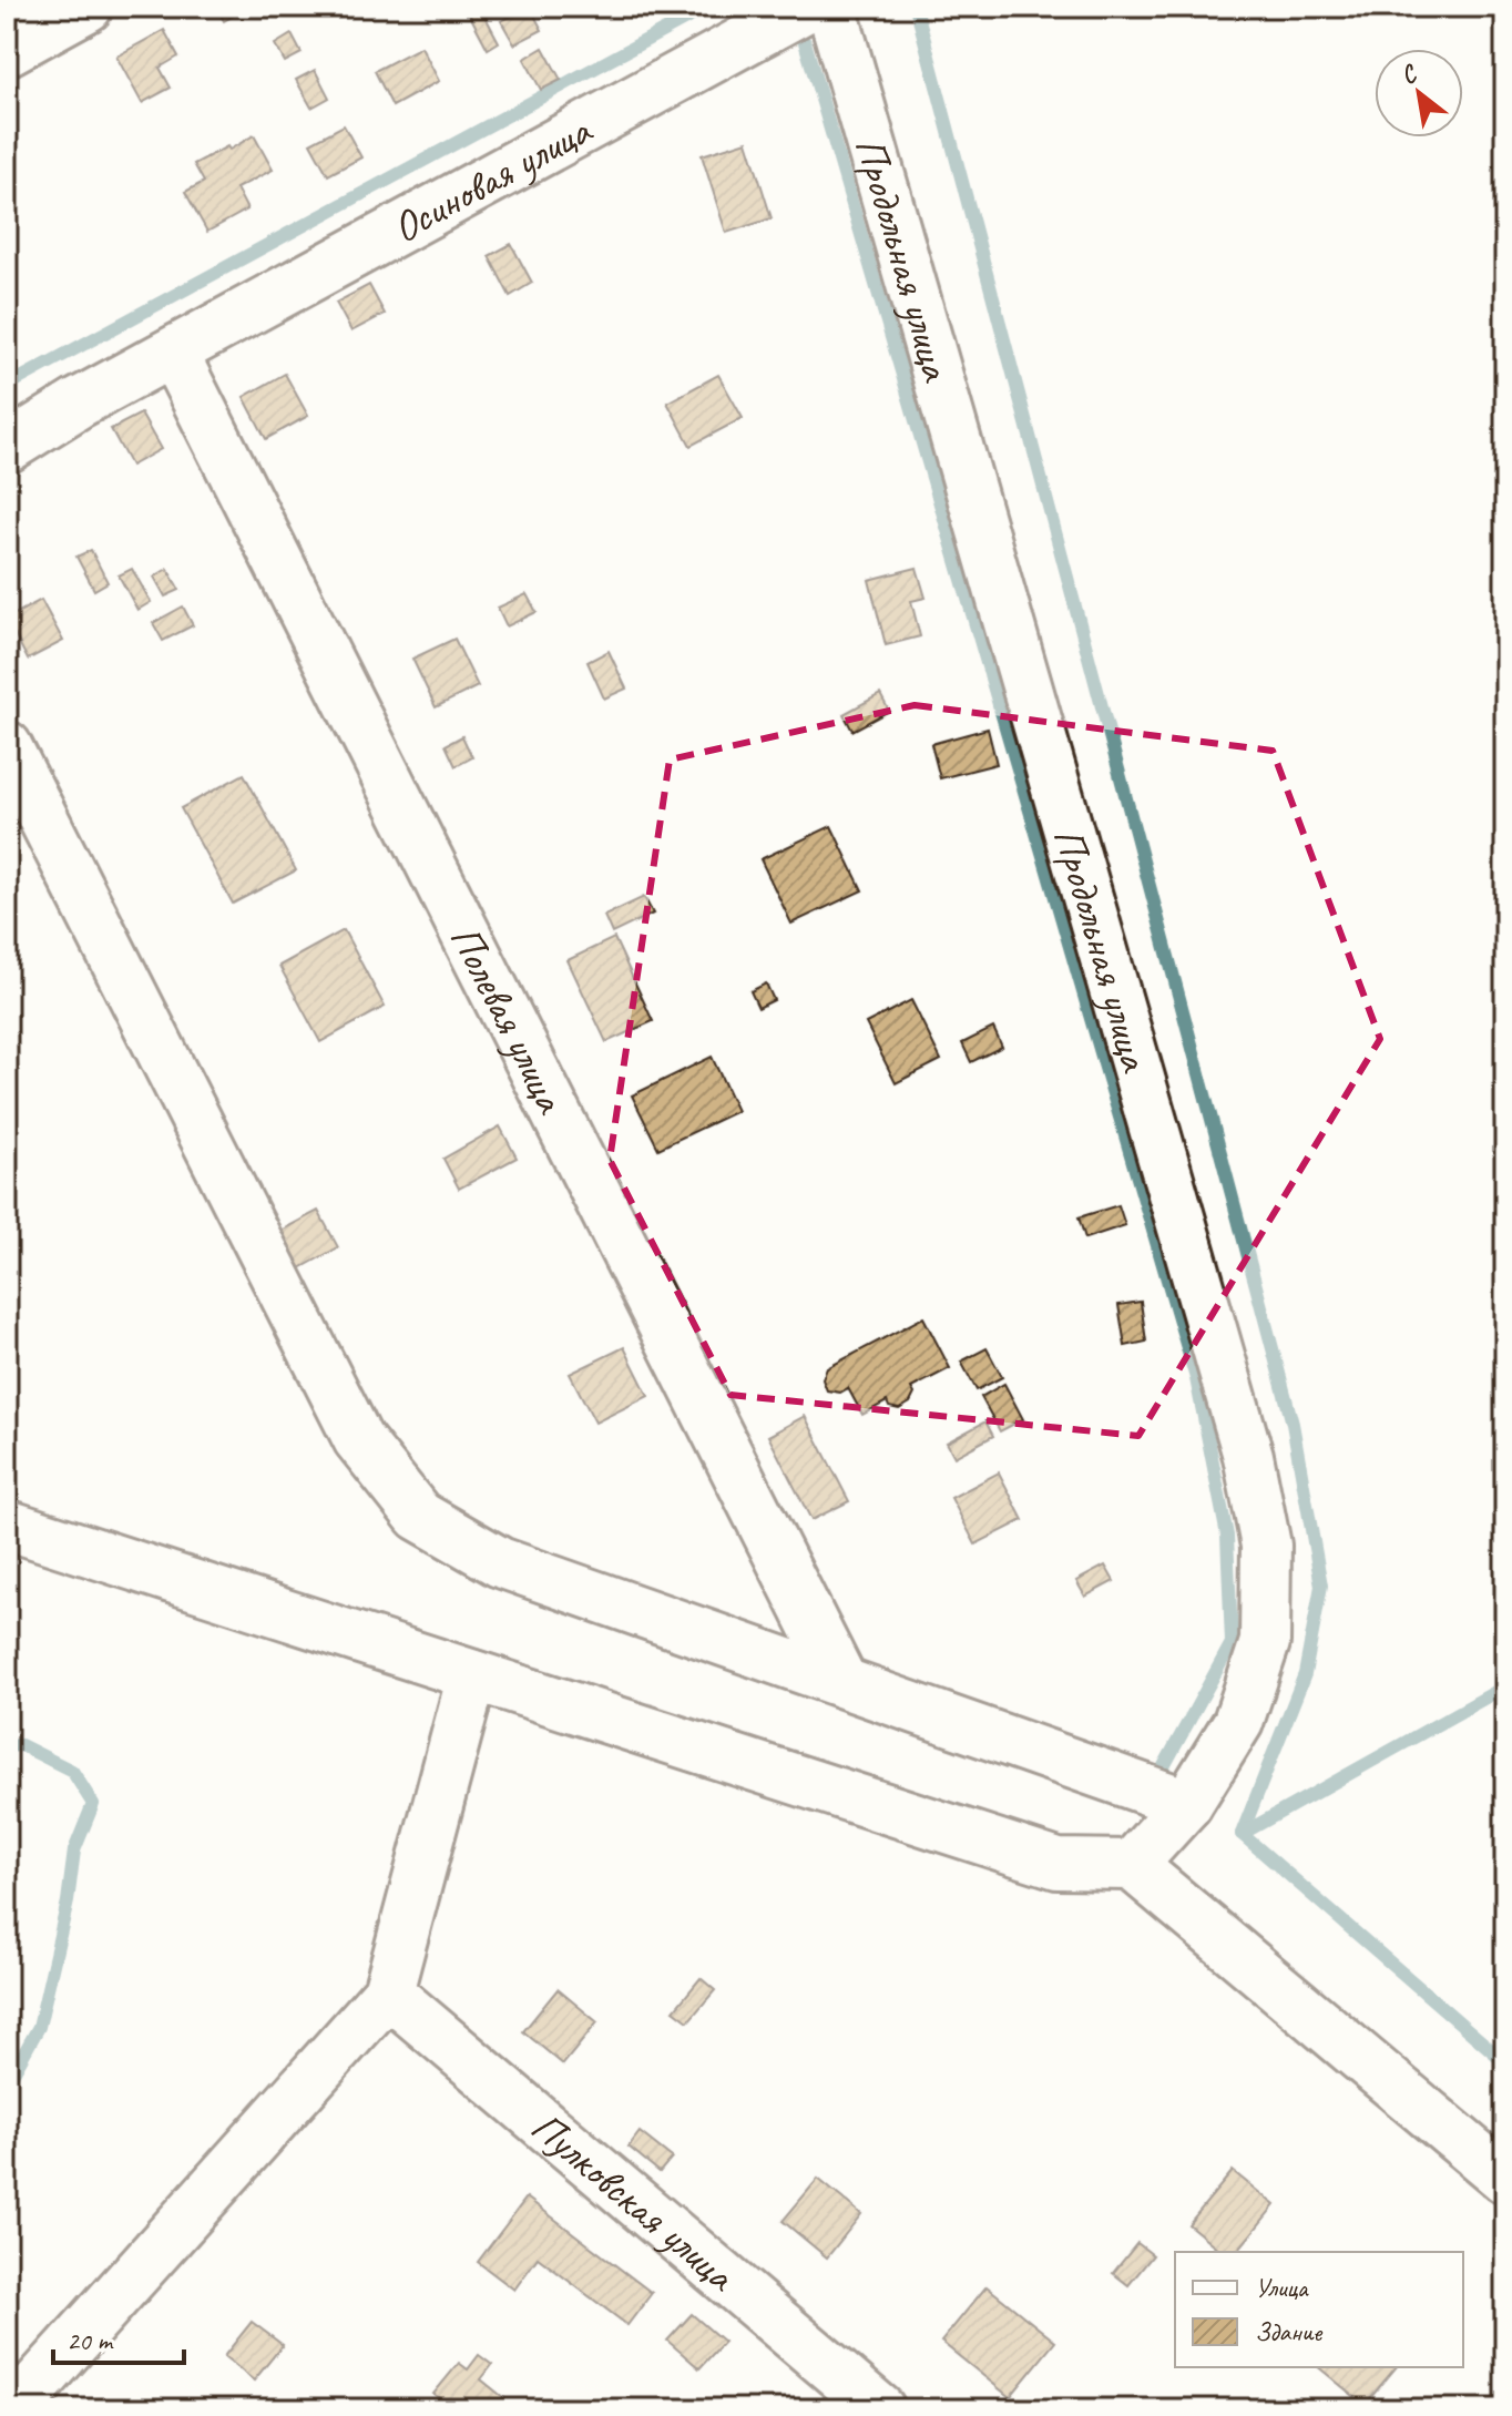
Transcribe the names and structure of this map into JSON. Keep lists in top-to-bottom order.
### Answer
{
  "streets": {
    "street": [
      "Осиновая улица",
      "Продольная улица",
      "Полевая улица",
      "Пулковская улица"
    ]
  },
  "crossings": [
    ["Осиновая улица", "Полевая улица"]
  ],
  "legend": ["Улица", "Здание"],
  "scale_bar": "20 m",
  "north": "top left"
}
